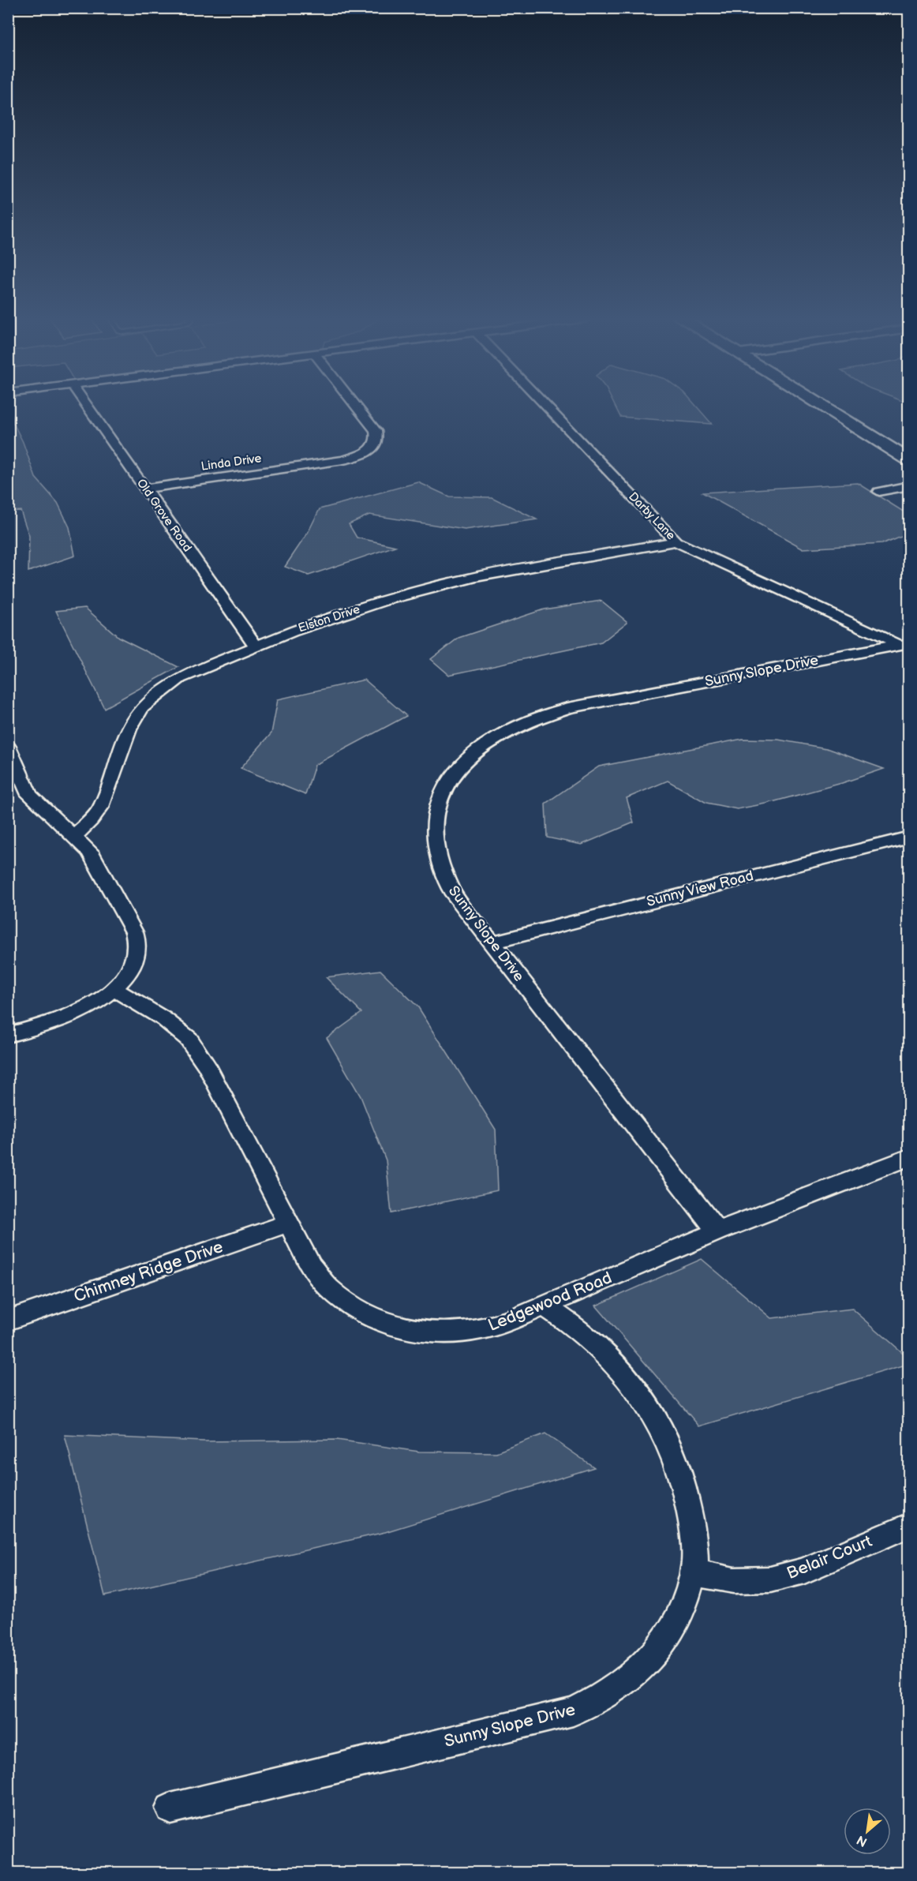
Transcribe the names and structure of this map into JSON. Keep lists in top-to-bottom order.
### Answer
{
  "streets": {
    "street": [
      "Linda Drive",
      "Old Grove Road",
      "Darby Lane",
      "Elston Drive",
      "Sunny Slope Drive",
      "Sunny View Road",
      "Chimney Ridge Drive",
      "Ledgewood Road",
      "Belair Court"
    ]
  },
  "crossings": [
    ["Linda Drive", "Old Grove Road"],
    ["Old Grove Road", "Elston Drive"],
    ["Darby Lane", "Elston Drive"],
    ["Darby Lane", "Sunny Slope Drive"],
    ["Sunny Slope Drive", "Sunny View Road"],
    ["Sunny Slope Drive", "Ledgewood Road"],
    ["Sunny Slope Drive", "Belair Court"],
    ["Chimney Ridge Drive", "Ledgewood Road"]
  ],
  "north": "bottom left"
}
